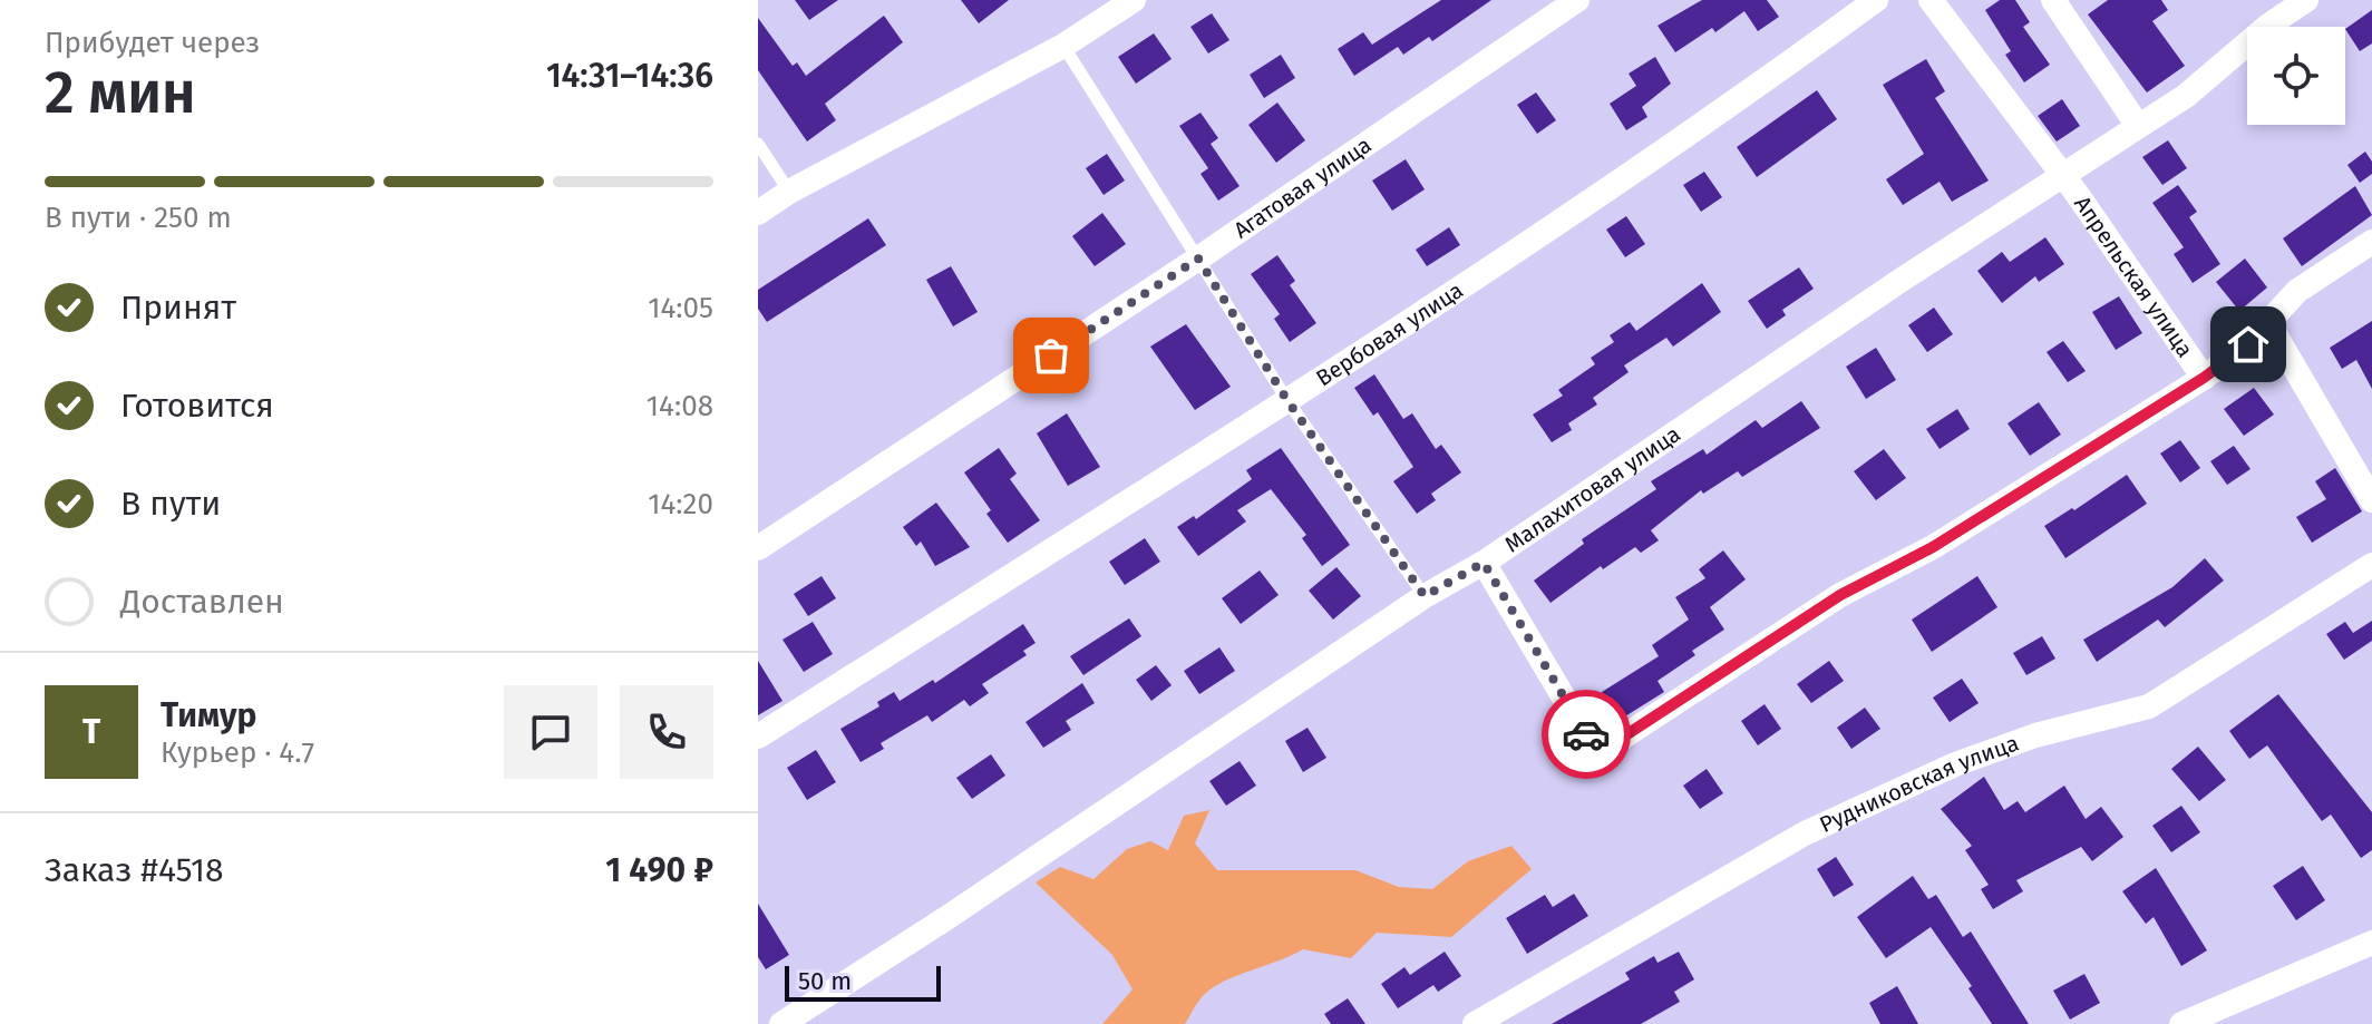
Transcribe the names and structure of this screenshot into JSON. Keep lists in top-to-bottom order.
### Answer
{
  "streets": {
    "street": [
      "Агатовая улица",
      "Апрельская улица",
      "Вербовая улица",
      "Малахитовая улица",
      "Рудниковская улица"
    ]
  },
  "crossings": [
    ["Апрельская улица", "Малахитовая улица"]
  ],
  "scale_bar": "50 m",
  "page": {
    "heading": ["2 мин", "Прибудет через", "14:31–14:36"],
    "panel": [
      "Тимур",
      "Курьер · 4.7",
      "Заказ #4518",
      "1 490 ₽"
    ],
    "bar": "В пути · 250 m",
    "list": [
      ["Принят", "14:05"],
      ["Готовится", "14:08"],
      ["В пути", "14:20"],
      "Доставлен"
    ],
    "round": "Т",
    "scale": "50 m"
  }
}
